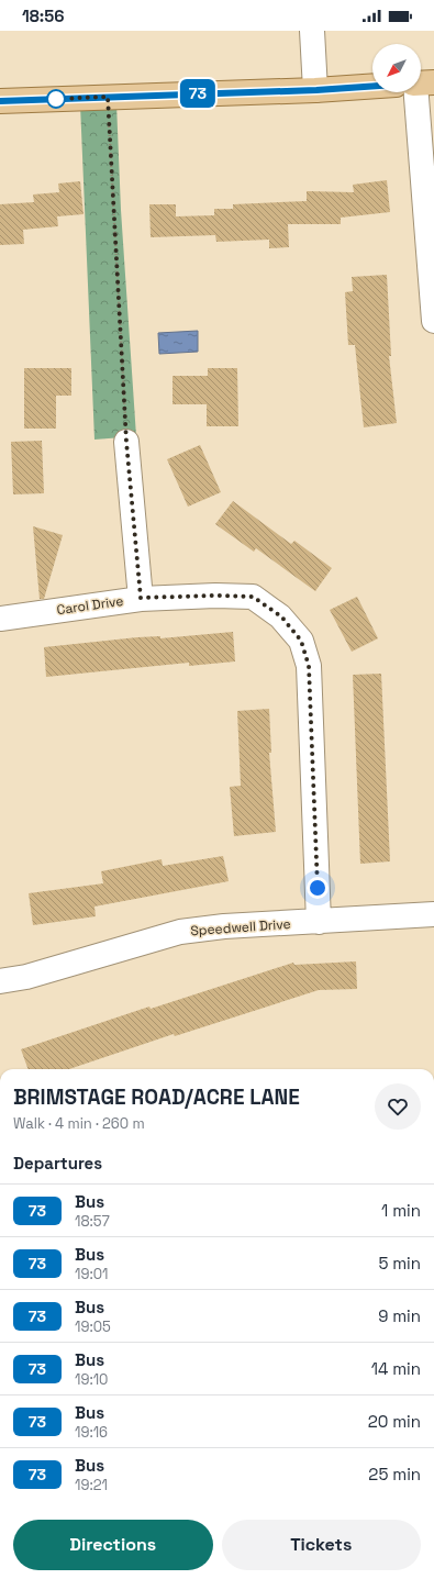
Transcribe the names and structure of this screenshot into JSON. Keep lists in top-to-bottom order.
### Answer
{
  "streets": {
    "street": ["Carol Drive", "Speedwell Drive"]
  },
  "crossings": [
    ["Carol Drive", "Speedwell Drive"]
  ],
  "lines": ["bus line 73"],
  "north": "bottom left",
  "page": {
    "status": "18:56",
    "on_map": "73",
    "heading": [
      ["BRIMSTAGE ROAD/ACRE LANE", "Walk · 4 min · 260 m"],
      "Departures"
    ],
    "list": [
      {
        "mark": "73",
        "name": "Bus",
        "note": "18:57",
        "value": "1 min"
      },
      {
        "mark": "73",
        "name": "Bus",
        "note": "19:01",
        "value": "5 min"
      },
      {
        "mark": "73",
        "name": "Bus",
        "note": "19:05",
        "value": "9 min"
      },
      {
        "mark": "73",
        "name": "Bus",
        "note": "19:10",
        "value": "14 min"
      },
      {
        "mark": "73",
        "name": "Bus",
        "note": "19:16",
        "value": "20 min"
      },
      {
        "mark": "73",
        "name": "Bus",
        "note": "19:21",
        "value": "25 min"
      }
    ],
    "buttons": ["Directions", "Tickets"]
  }
}
